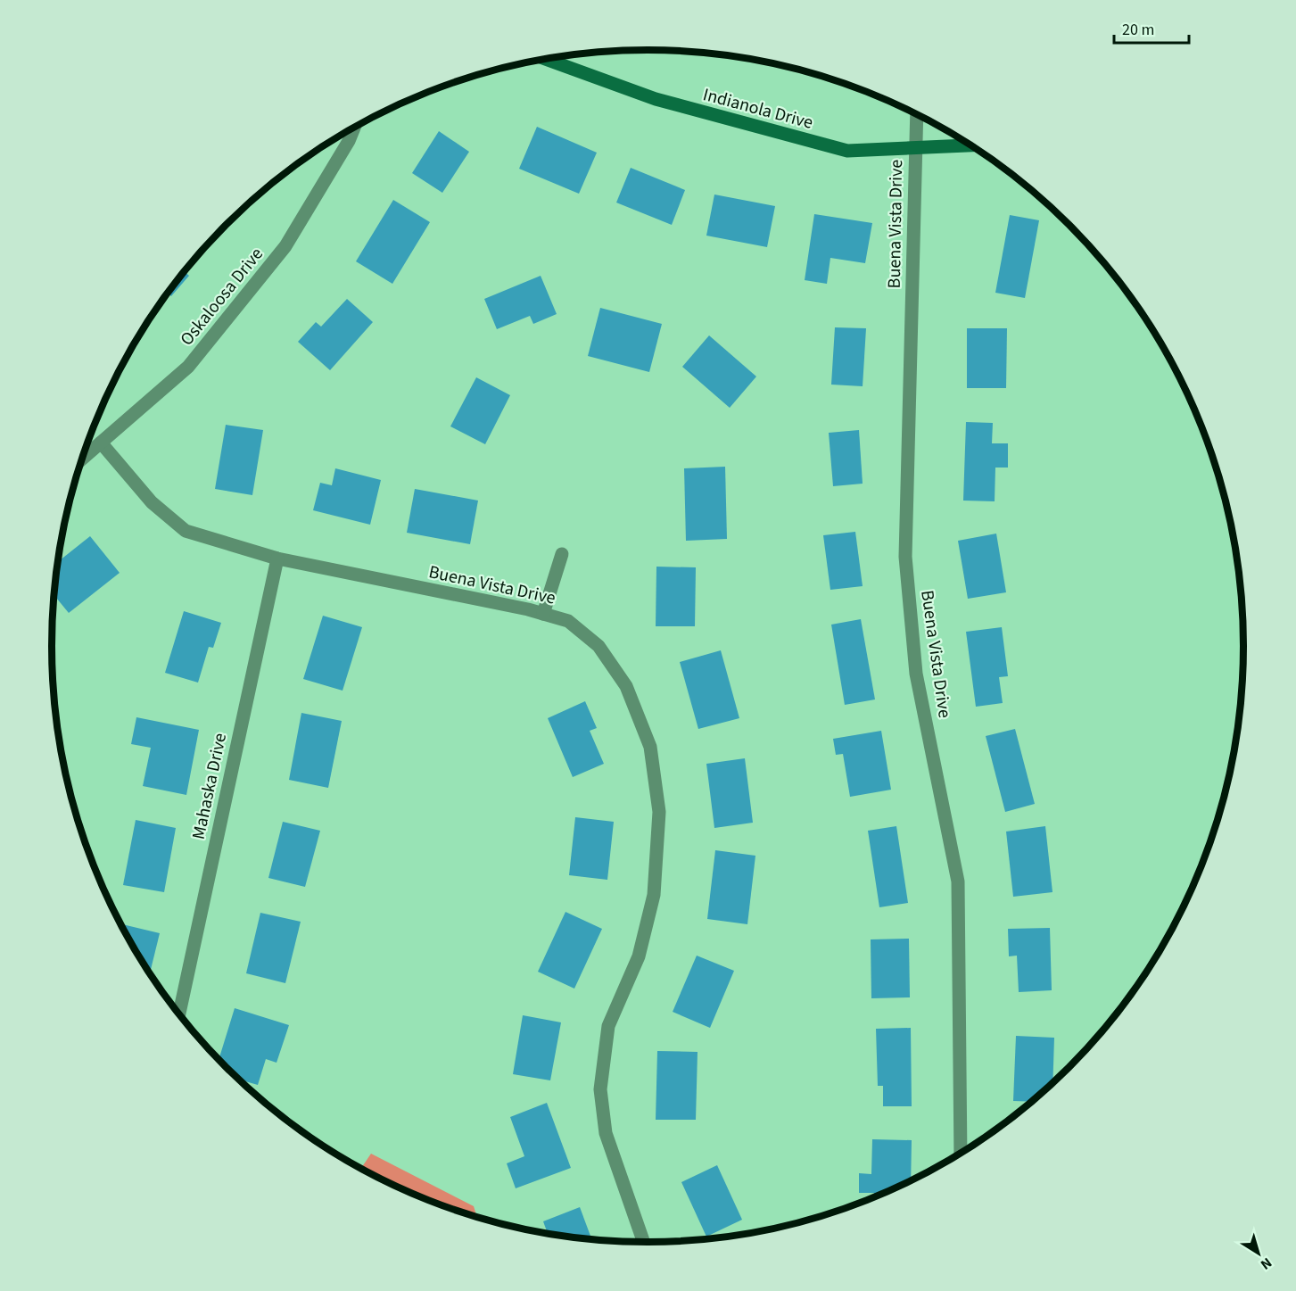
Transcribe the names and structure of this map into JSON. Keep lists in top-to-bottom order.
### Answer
{
  "streets": {
    "street": [
      "Indianola Drive",
      "Buena Vista Drive",
      "Oskaloosa Drive",
      "Mahaska Drive"
    ]
  },
  "crossings": [
    ["Indianola Drive", "Buena Vista Drive"],
    ["Buena Vista Drive", "Oskaloosa Drive"],
    ["Buena Vista Drive", "Mahaska Drive"]
  ],
  "scale_bar": "20 m",
  "north": "bottom right"
}
